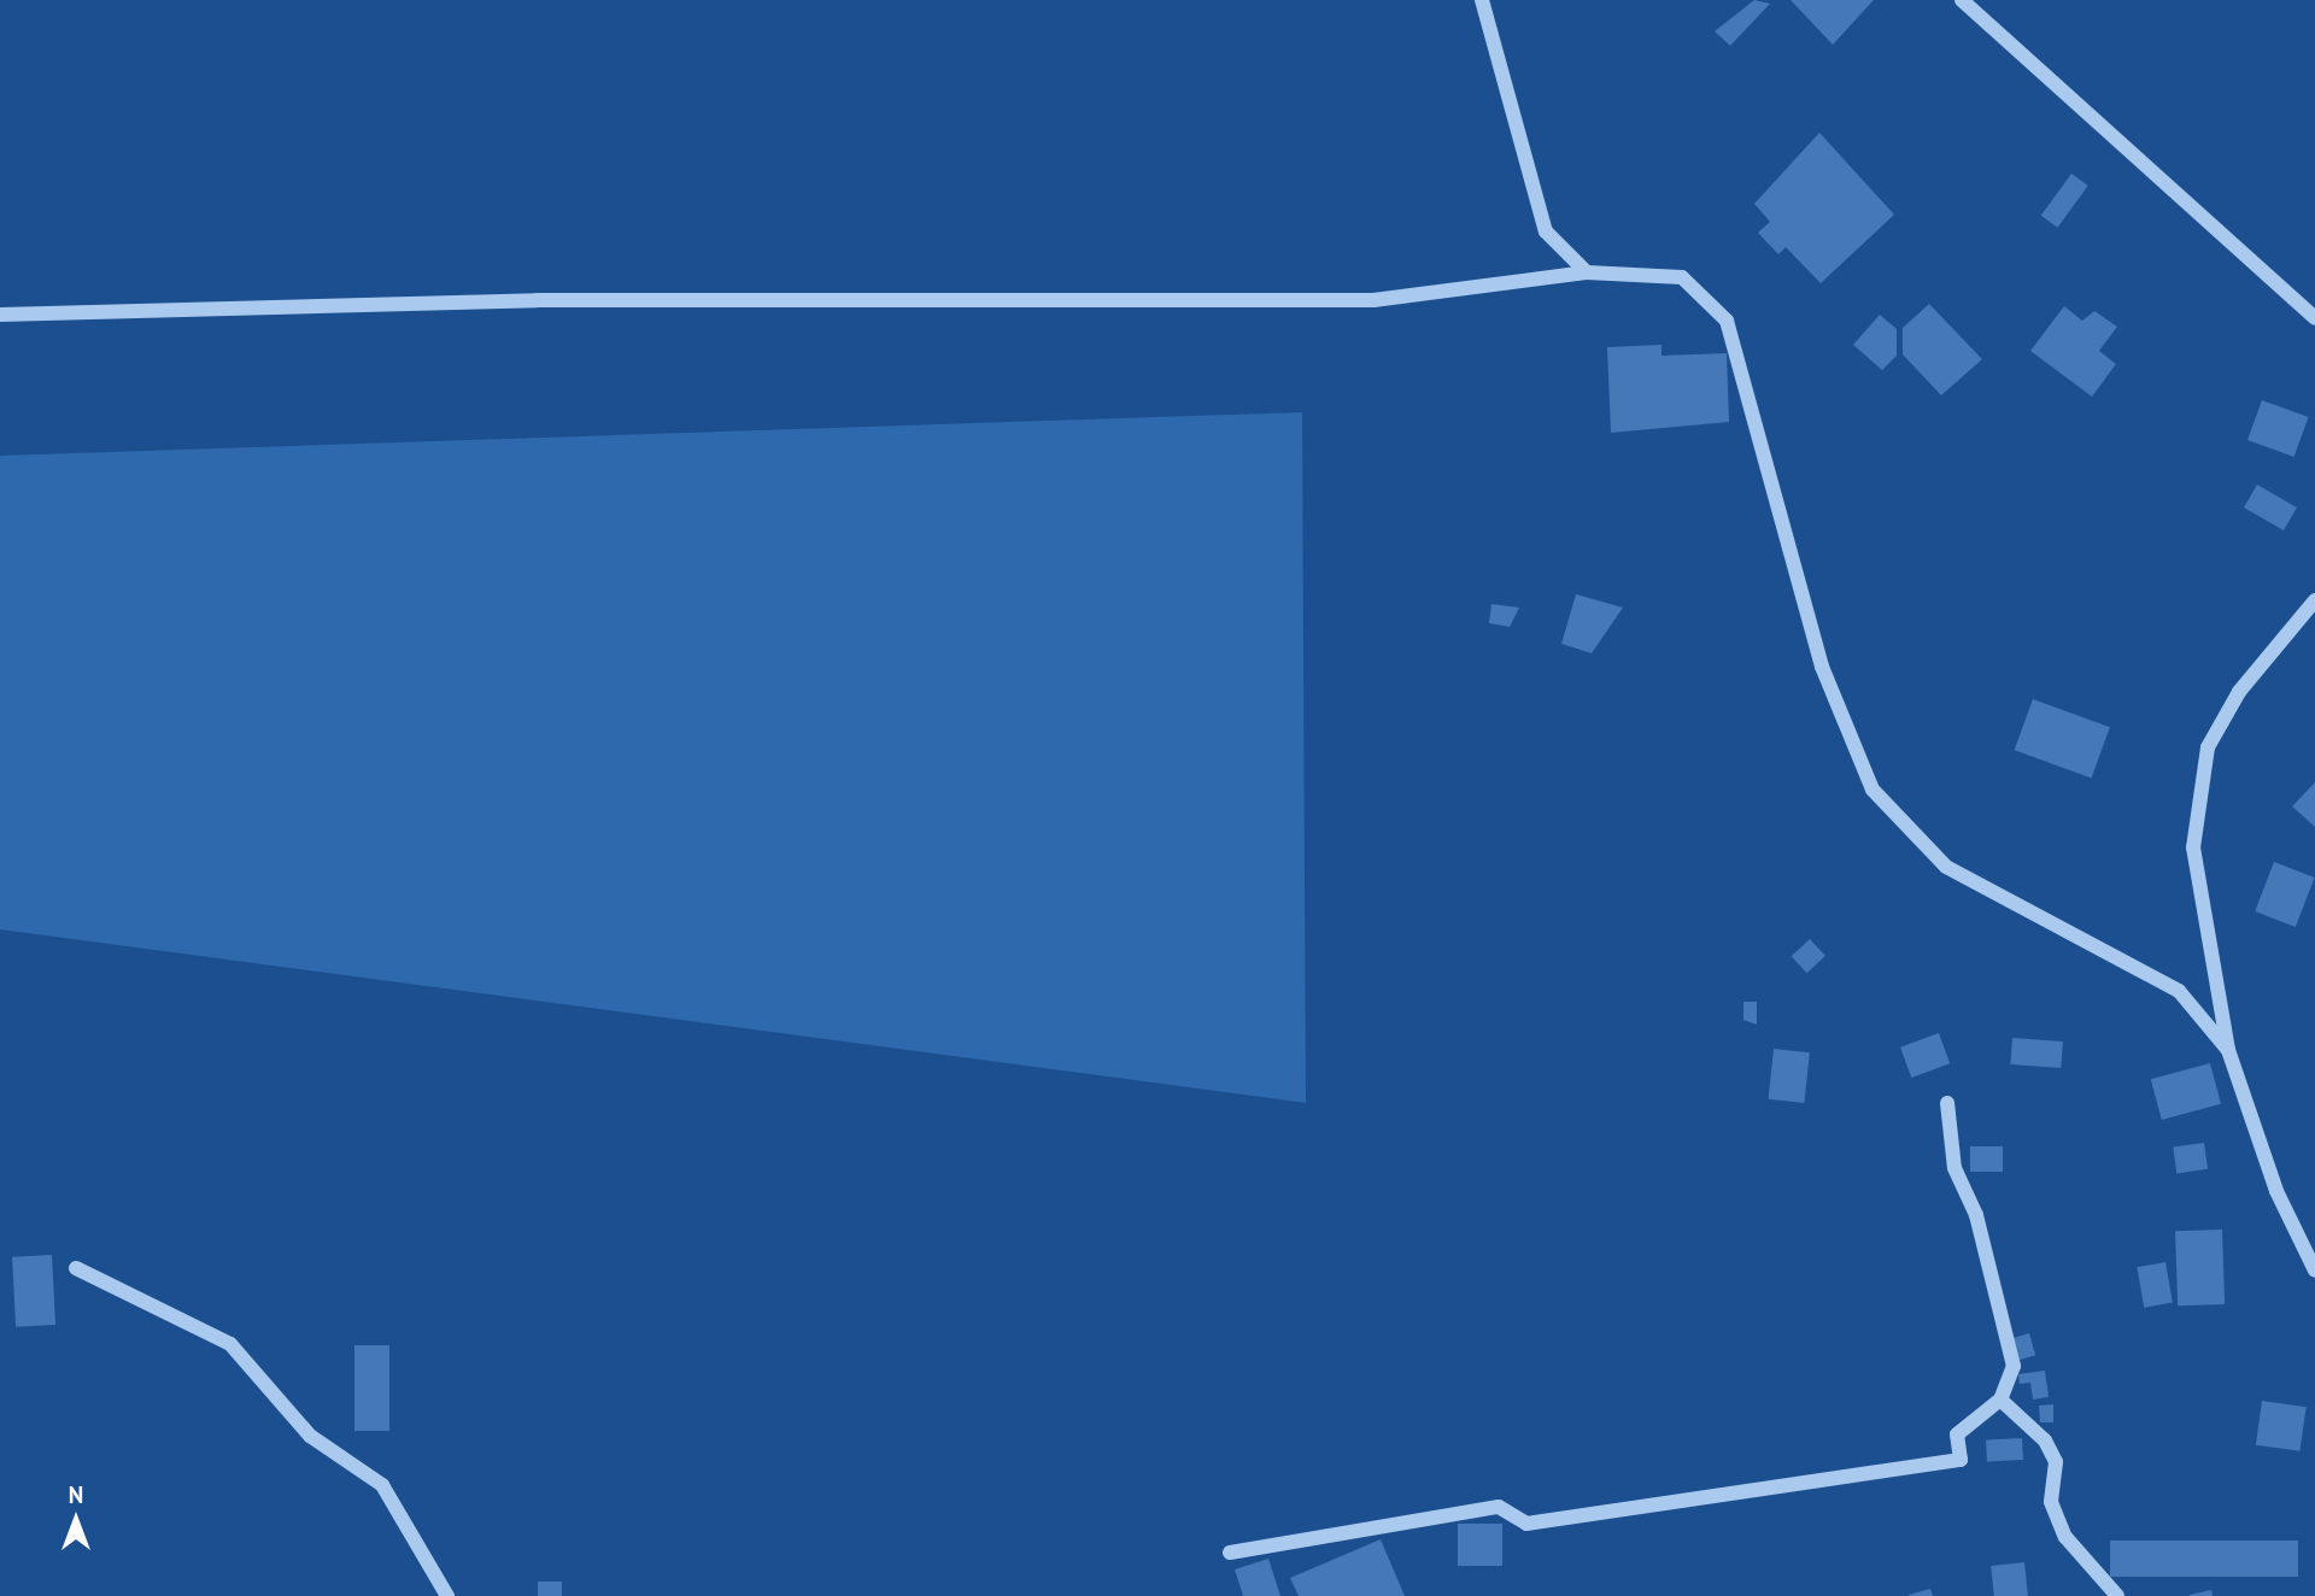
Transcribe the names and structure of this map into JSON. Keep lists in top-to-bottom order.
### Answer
{
  "north": "top"
}
